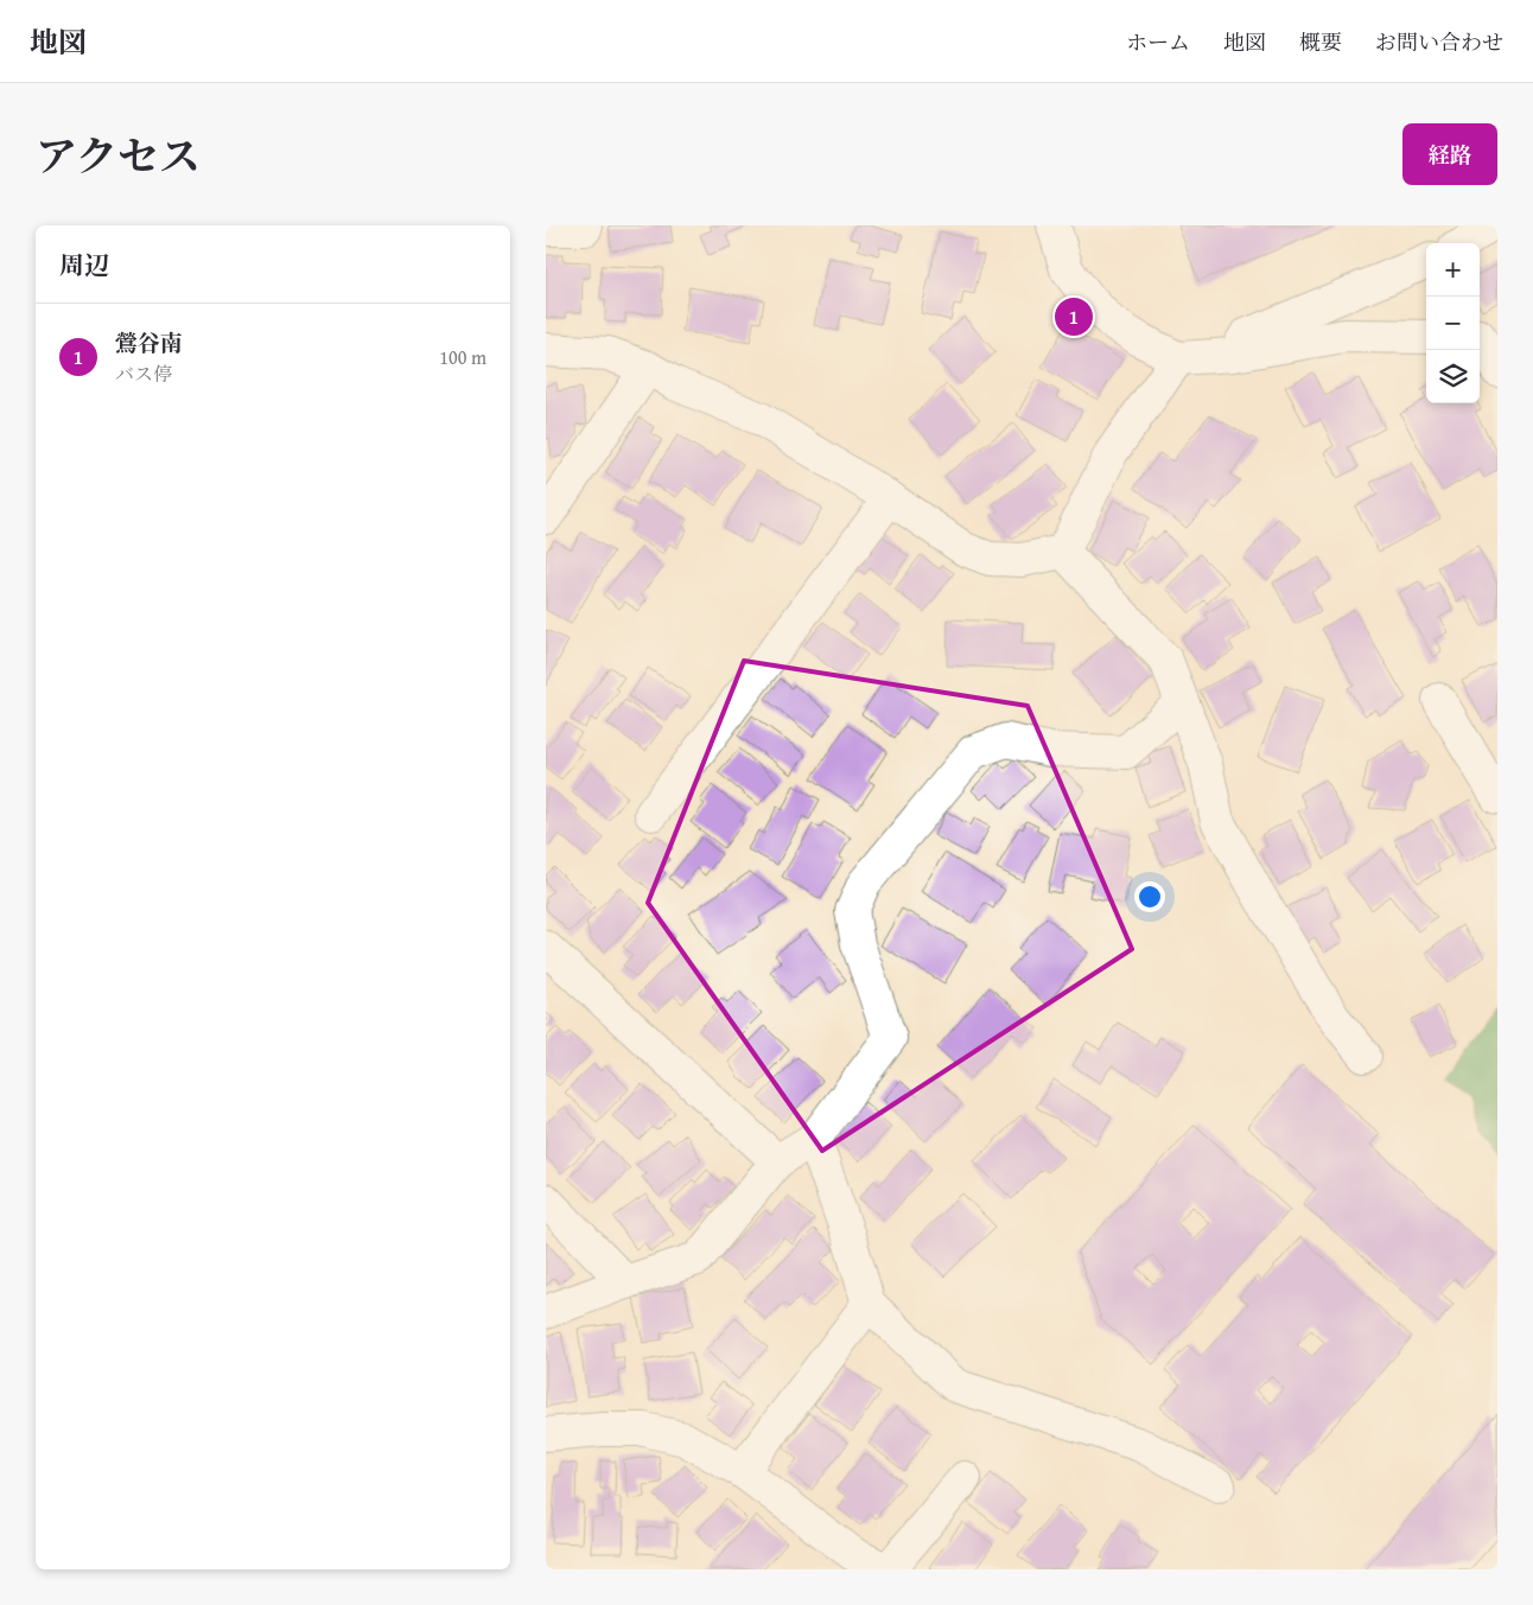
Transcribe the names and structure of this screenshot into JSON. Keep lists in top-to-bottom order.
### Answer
{
  "page": {
    "header": "地図",
    "nav": [
      "ホーム",
      "地図",
      "概要",
      "お問い合わせ"
    ],
    "title": "アクセス",
    "buttons": "経路",
    "heading": "周辺",
    "map_buttons": ["+", "−"],
    "pins": "1",
    "list": [
      {
        "mark": "1",
        "name": "鶯谷南",
        "note": "バス停",
        "value": "100 m"
      }
    ]
  }
}
